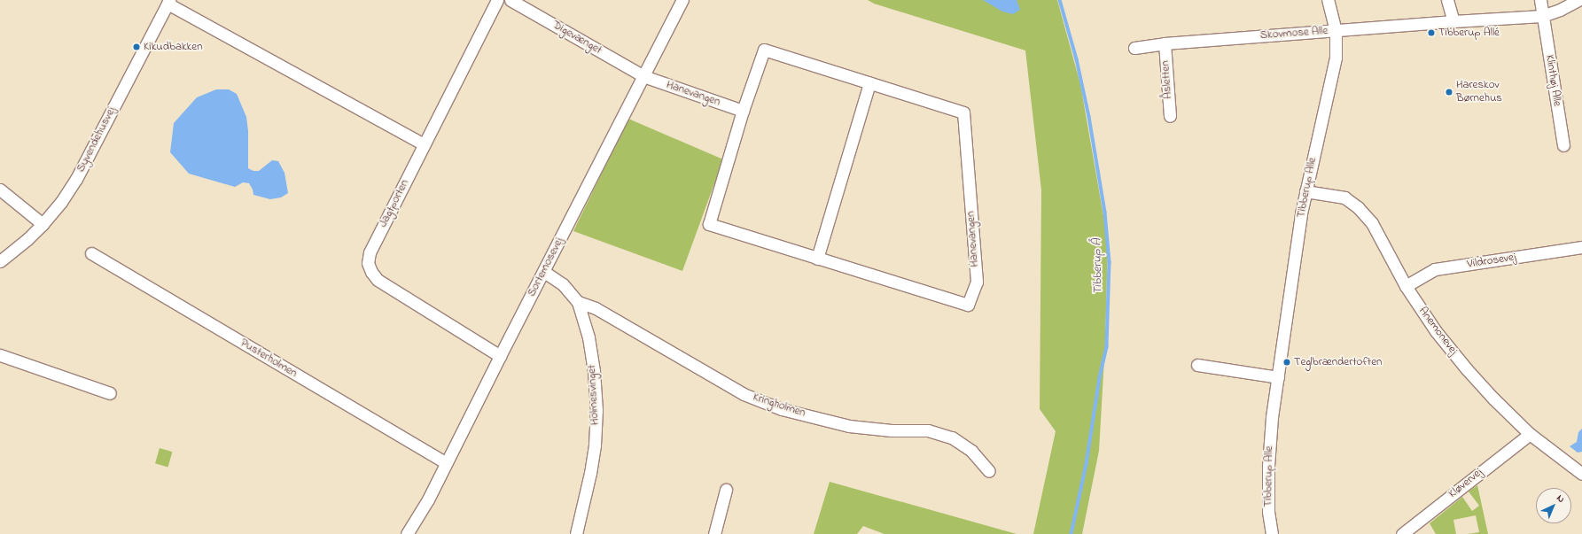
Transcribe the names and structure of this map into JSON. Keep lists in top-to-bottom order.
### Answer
{
  "streets": {
    "street": [
      "Skovmose Alle",
      "Digevænget",
      "Åsletten",
      "Klinthøj Alle",
      "Hanevangen",
      "Syvendehusvej",
      "Tibberup Alle",
      "Jagtporten",
      "Vildrosevej",
      "Sortemosevej",
      "Anemonevej",
      "Pusterholmen",
      "Holmesvinget",
      "Kringholmen",
      "Kløvervej"
    ]
  },
  "crossings": [
    ["Skovmose Alle", "Åsletten"],
    ["Skovmose Alle", "Klinthøj Alle"],
    ["Skovmose Alle", "Tibberup Alle"],
    ["Digevænget", "Hanevangen"],
    ["Digevænget", "Sortemosevej"],
    ["Hanevangen", "Sortemosevej"],
    ["Tibberup Alle", "Anemonevej"],
    ["Jagtporten", "Sortemosevej"],
    ["Vildrosevej", "Anemonevej"],
    ["Sortemosevej", "Pusterholmen"],
    ["Sortemosevej", "Holmesvinget"],
    ["Anemonevej", "Kløvervej"],
    ["Holmesvinget", "Kringholmen"]
  ],
  "water": ["Tibberup Å"],
  "places": [
    "Tibberup Allé",
    "Kikudbakken",
    "Hareskov Børnehus",
    "Teglbrændertoften"
  ],
  "north": "top right"
}
